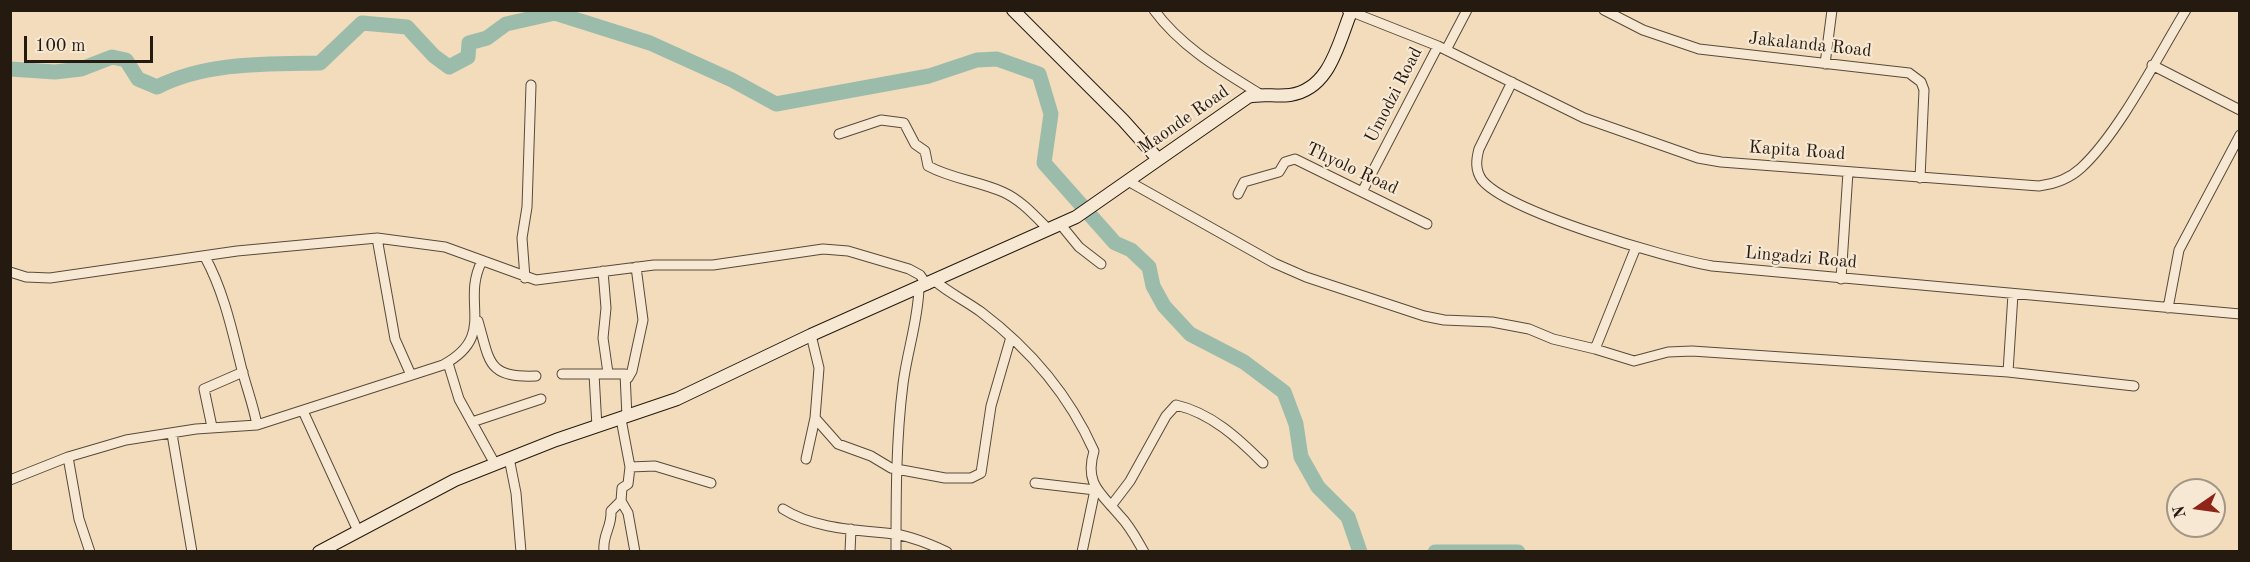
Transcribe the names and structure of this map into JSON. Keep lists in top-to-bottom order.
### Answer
{
  "streets": {
    "street": [
      "Jakalanda Road",
      "Umodzi Road",
      "Maonde Road",
      "Kapita Road",
      "Thyolo Road",
      "Lingadzi Road"
    ]
  },
  "crossings": [
    ["Jakalanda Road", "Kapita Road"],
    ["Umodzi Road", "Kapita Road"],
    ["Umodzi Road", "Thyolo Road"],
    ["Maonde Road", "Kapita Road"],
    ["Kapita Road", "Lingadzi Road"]
  ],
  "scale_bar": "100 m",
  "north": "left"
}
